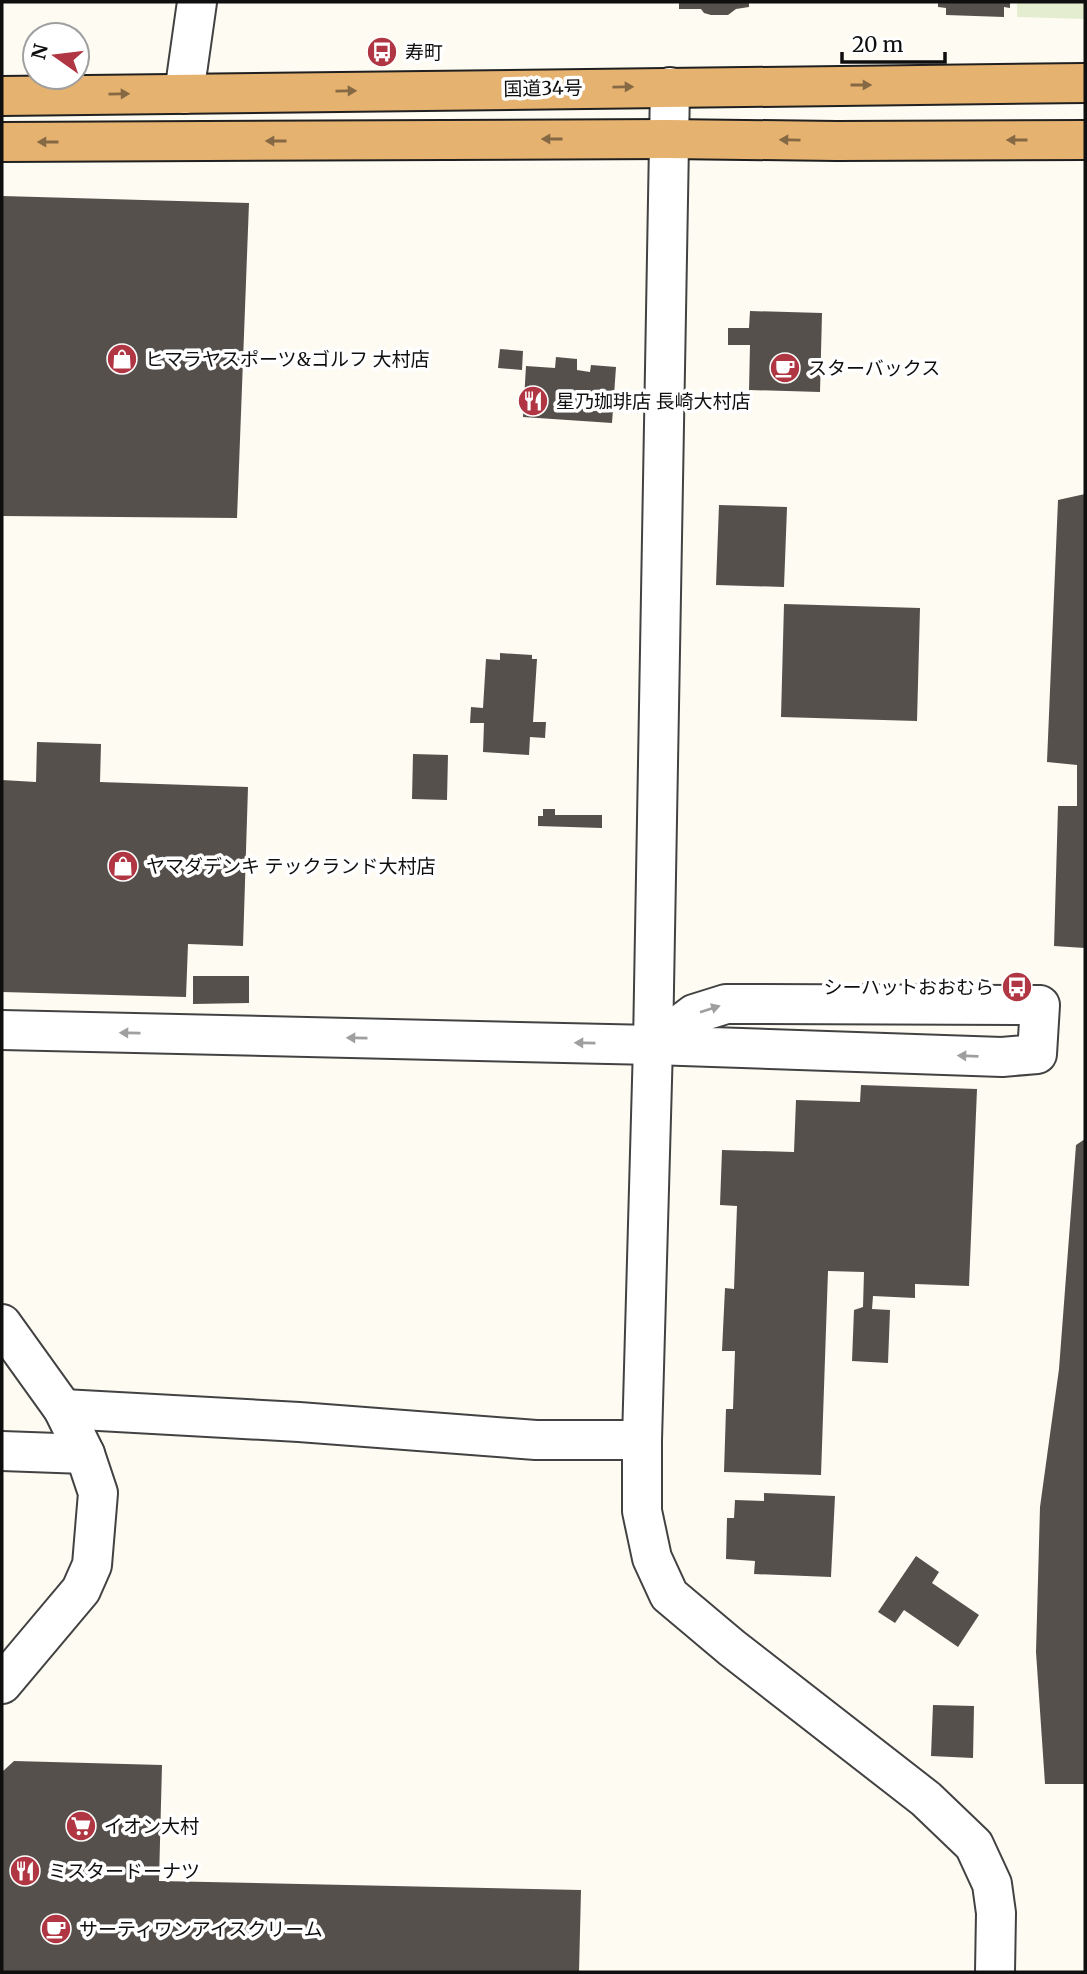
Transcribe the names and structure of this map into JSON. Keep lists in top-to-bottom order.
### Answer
{
  "streets": {
    "highway": ["国道34号"]
  },
  "places": {
    "bus stop": ["寿町", "シーハットおおむら"],
    "shop": ["ヒマラヤスポーツ&ゴルフ 大村店", "ヤマダデンキ テックランド大村店"],
    "cafe": ["スターバックス", "サーティワンアイスクリーム"],
    "restaurant": ["星乃珈琲店 長崎大村店", "ミスタードーナツ"],
    "supermarket": ["イオン大村"]
  },
  "scale_bar": "20 m",
  "north": "left"
}
